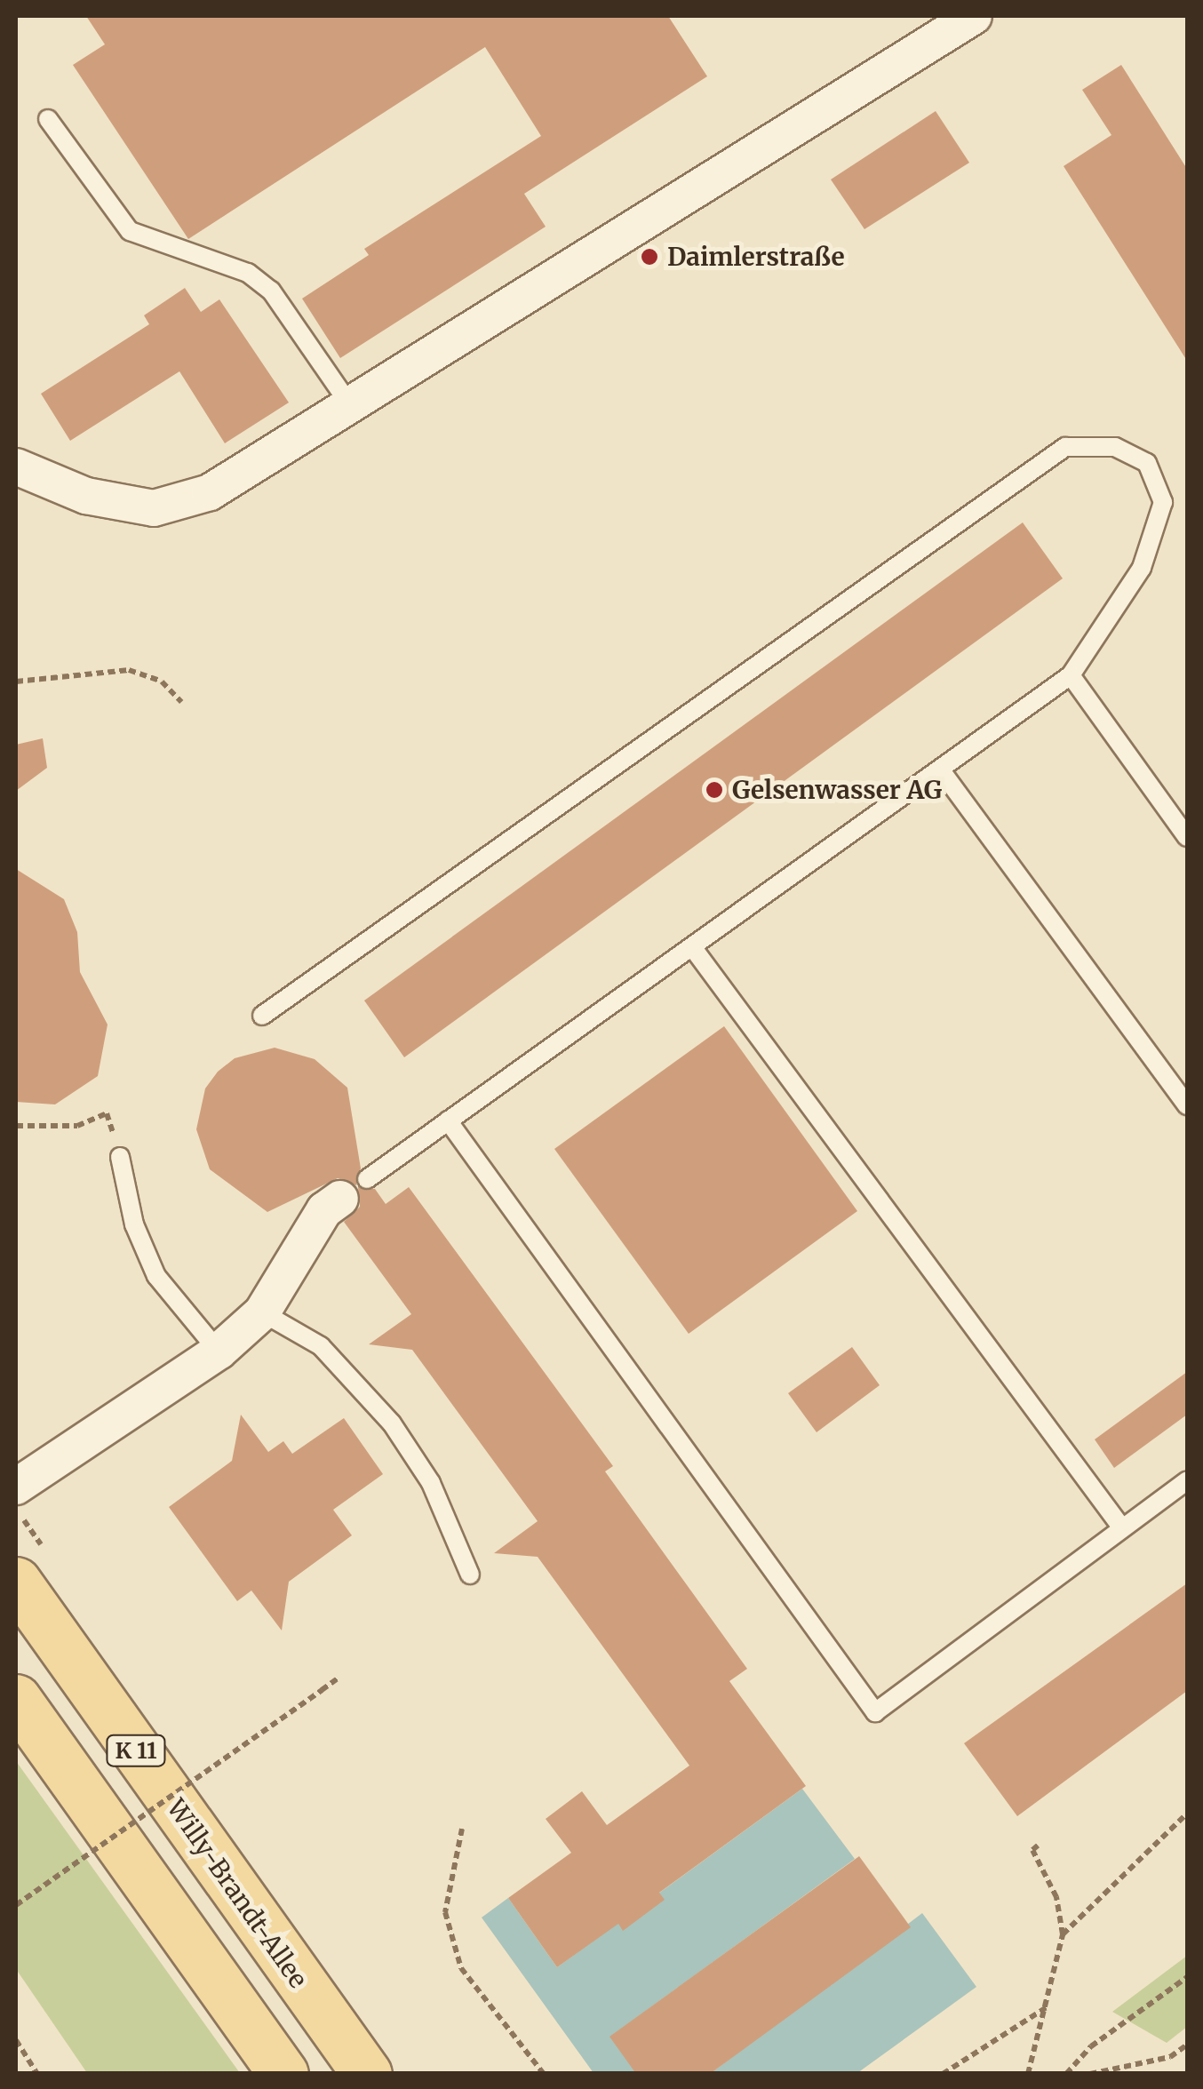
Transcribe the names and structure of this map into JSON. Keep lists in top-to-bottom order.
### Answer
{
  "streets": {
    "main road": ["K 11", "Willy-Brandt-Allee"]
  },
  "places": ["Daimlerstraße", "Gelsenwasser AG"]
}
